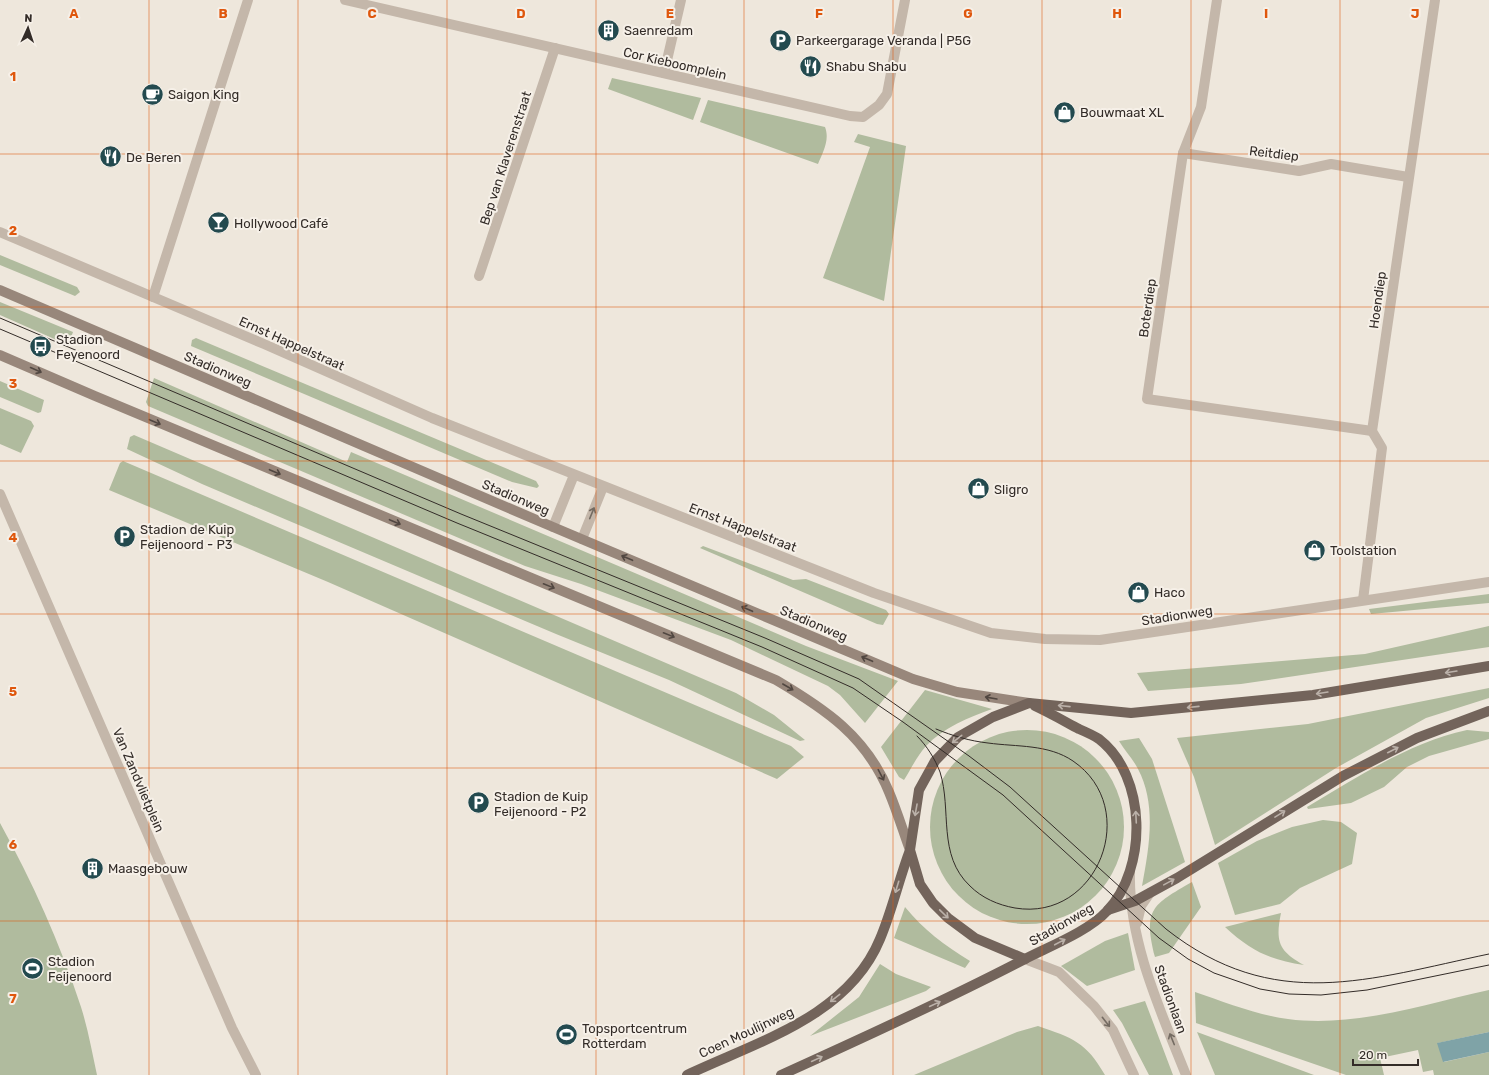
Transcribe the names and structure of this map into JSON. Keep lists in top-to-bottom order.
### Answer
{
  "streets": {
    "main road": ["Stadionweg", "Coen Moulijnweg"],
    "street": [
      "Cor Kieboomplein",
      "Reitdiep",
      "Bep van Klaverenstraat",
      "Hoendiep",
      "Boterdiep",
      "Ernst Happelstraat",
      "Van Zandvlietplein",
      "Stadionlaan"
    ]
  },
  "crossings": [
    ["Cor Kieboomplein", "Bep van Klaverenstraat"],
    ["Reitdiep", "Hoendiep"],
    ["Reitdiep", "Boterdiep"],
    ["Hoendiep", "Boterdiep"],
    ["Ernst Happelstraat", "Stadionweg"],
    ["Stadionweg", "Stadionlaan"],
    ["Stadionweg", "Coen Moulijnweg"]
  ],
  "one_way": ["Stadionlaan"],
  "places": {
    "building": ["Saenredam", "Maasgebouw"],
    "parking": ["Parkeergarage Veranda | P5G", "Stadion de Kuip Feijenoord - P3", "Stadion de Kuip Feijenoord - P2"],
    "restaurant": ["Shabu Shabu", "De Beren"],
    "cafe": ["Saigon King"],
    "shop": [
      "Bouwmaat XL",
      "Sligro",
      "Toolstation",
      "Haco"
    ],
    "bar": ["Hollywood Café"],
    "bus stop": ["Stadion Feyenoord"],
    "sports": ["Stadion Feijenoord", "Topsportcentrum Rotterdam"]
  },
  "scale_bar": "20 m",
  "north": "top",
  "grid": {
    "columns": [
      "A",
      "B",
      "C",
      "D",
      "E",
      "F",
      "G",
      "H",
      "I",
      "J"
    ],
    "rows": [
      "1",
      "2",
      "3",
      "4",
      "5",
      "6",
      "7"
    ]
  }
}
